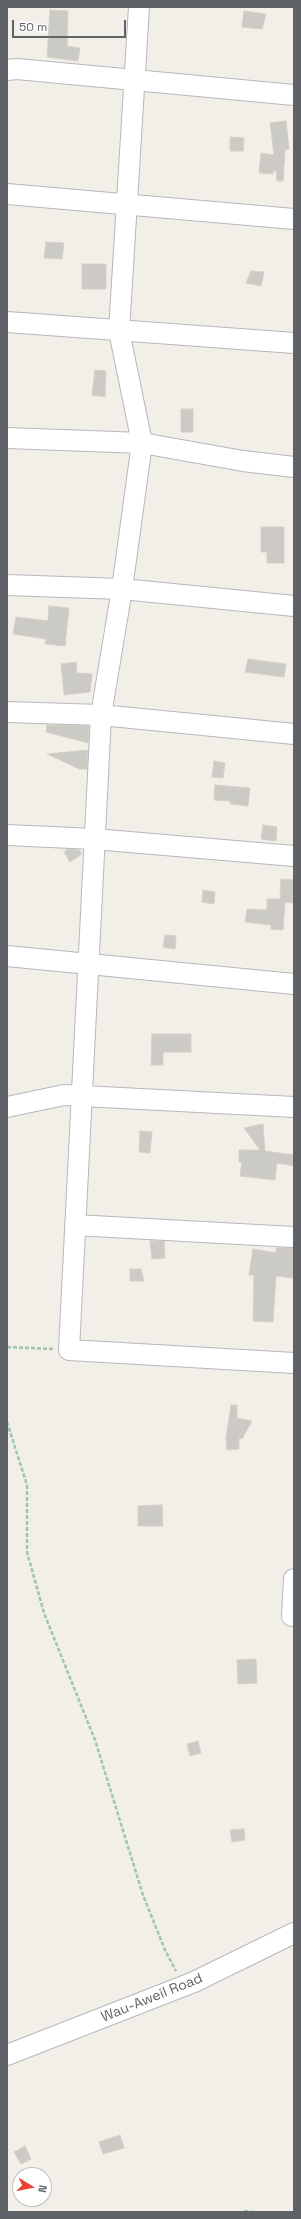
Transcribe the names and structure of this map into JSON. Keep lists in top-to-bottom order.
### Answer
{
  "streets": {
    "street": ["Wau-Aweil Road"]
  },
  "scale_bar": "50 m",
  "north": "right"
}
